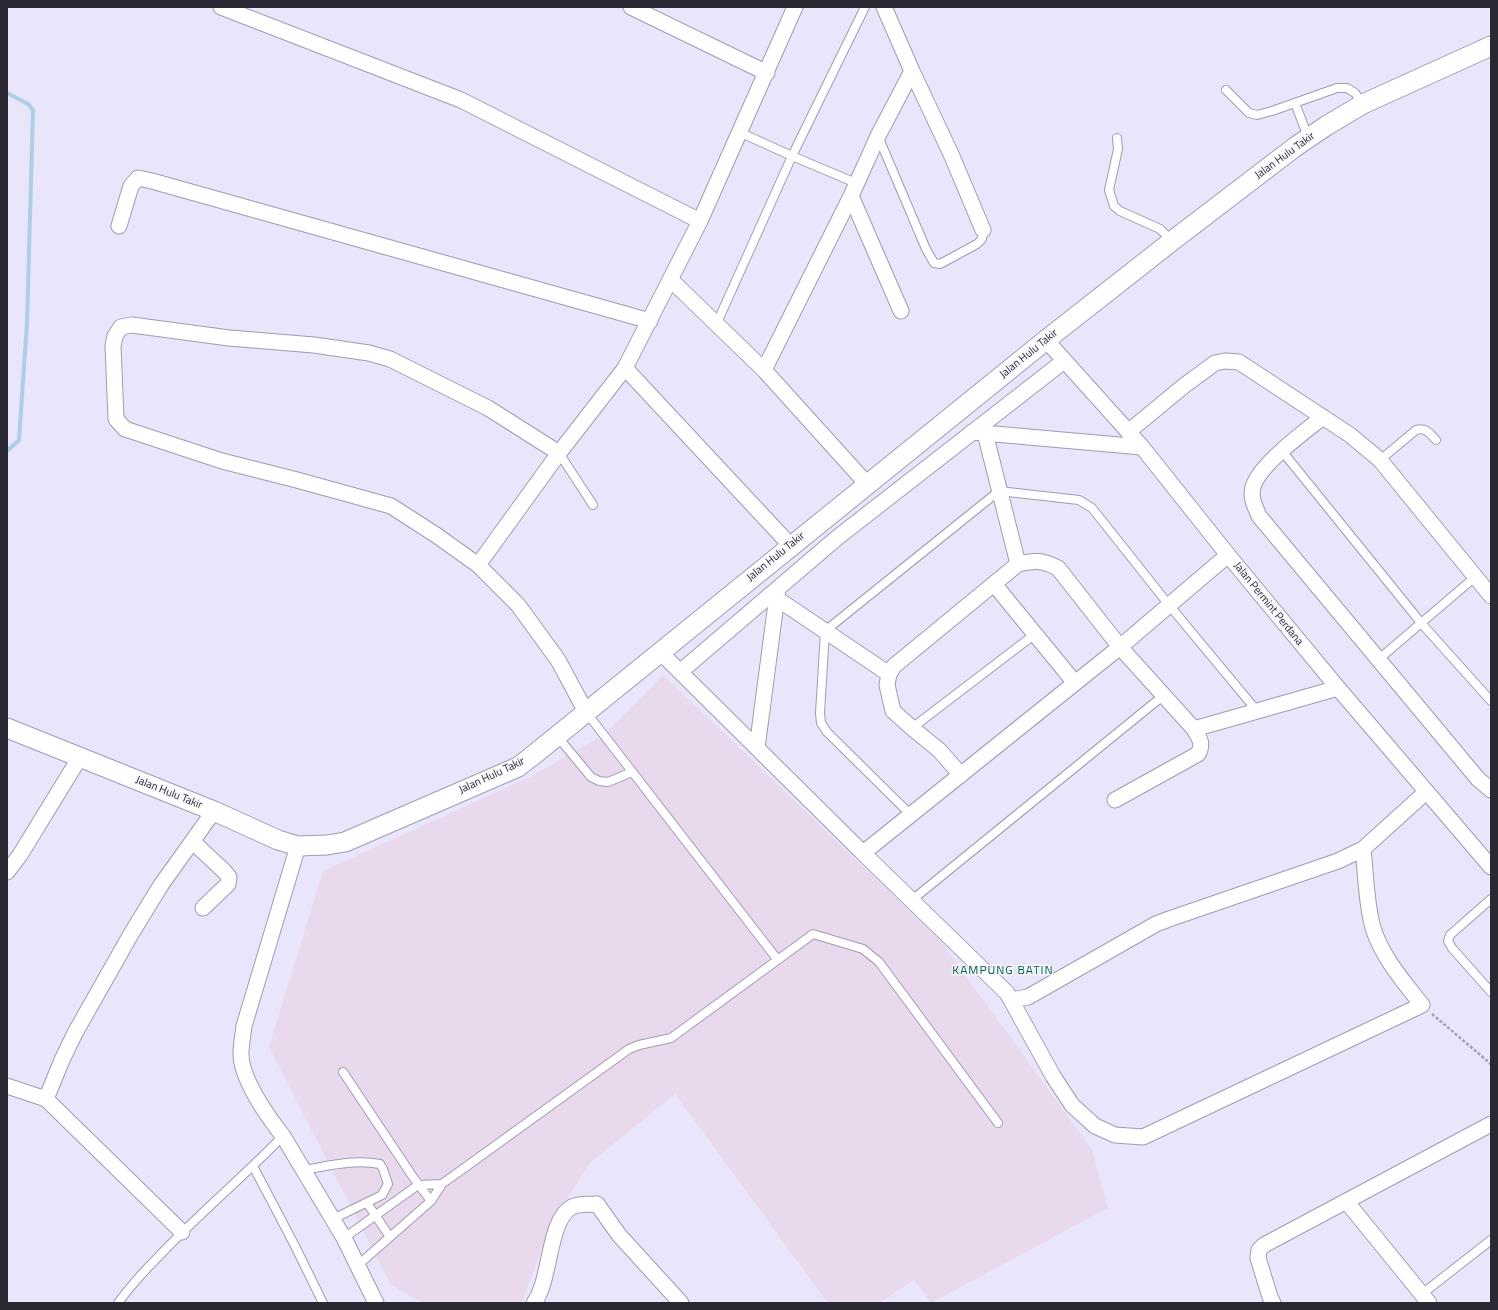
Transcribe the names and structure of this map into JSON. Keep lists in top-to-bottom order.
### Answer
{
  "streets": {
    "street": ["Jalan Hulu Takir", "Jalan Permint Perdana"]
  },
  "crossings": [
    ["Jalan Hulu Takir", "Jalan Permint Perdana"]
  ],
  "districts": ["KAMPUNG BATIN"]
}
